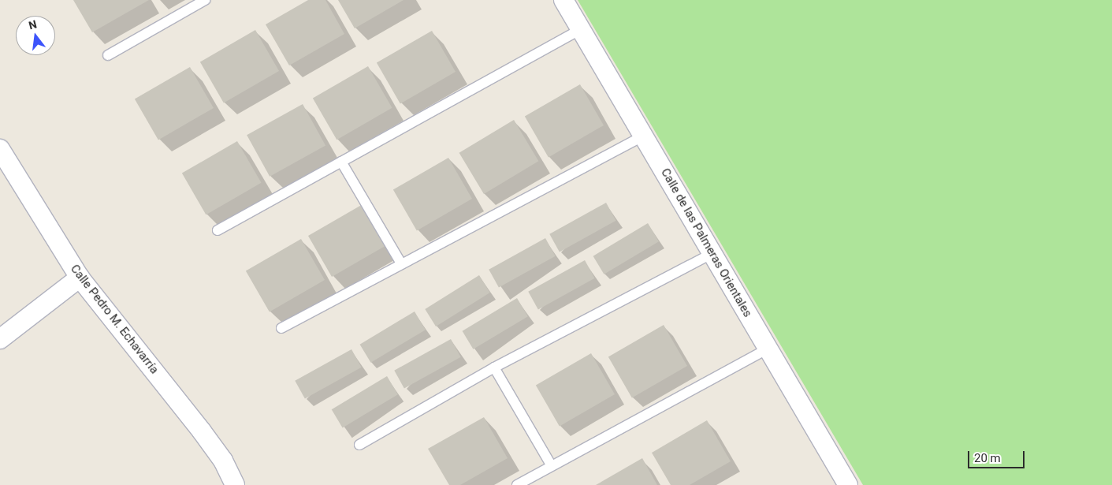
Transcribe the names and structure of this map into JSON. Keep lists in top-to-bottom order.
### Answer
{
  "streets": {
    "street": ["Calle de las Palmeras Orientales", "Calle Pedro M. Echavarría"]
  },
  "scale_bar": "20 m",
  "north": "top"
}
